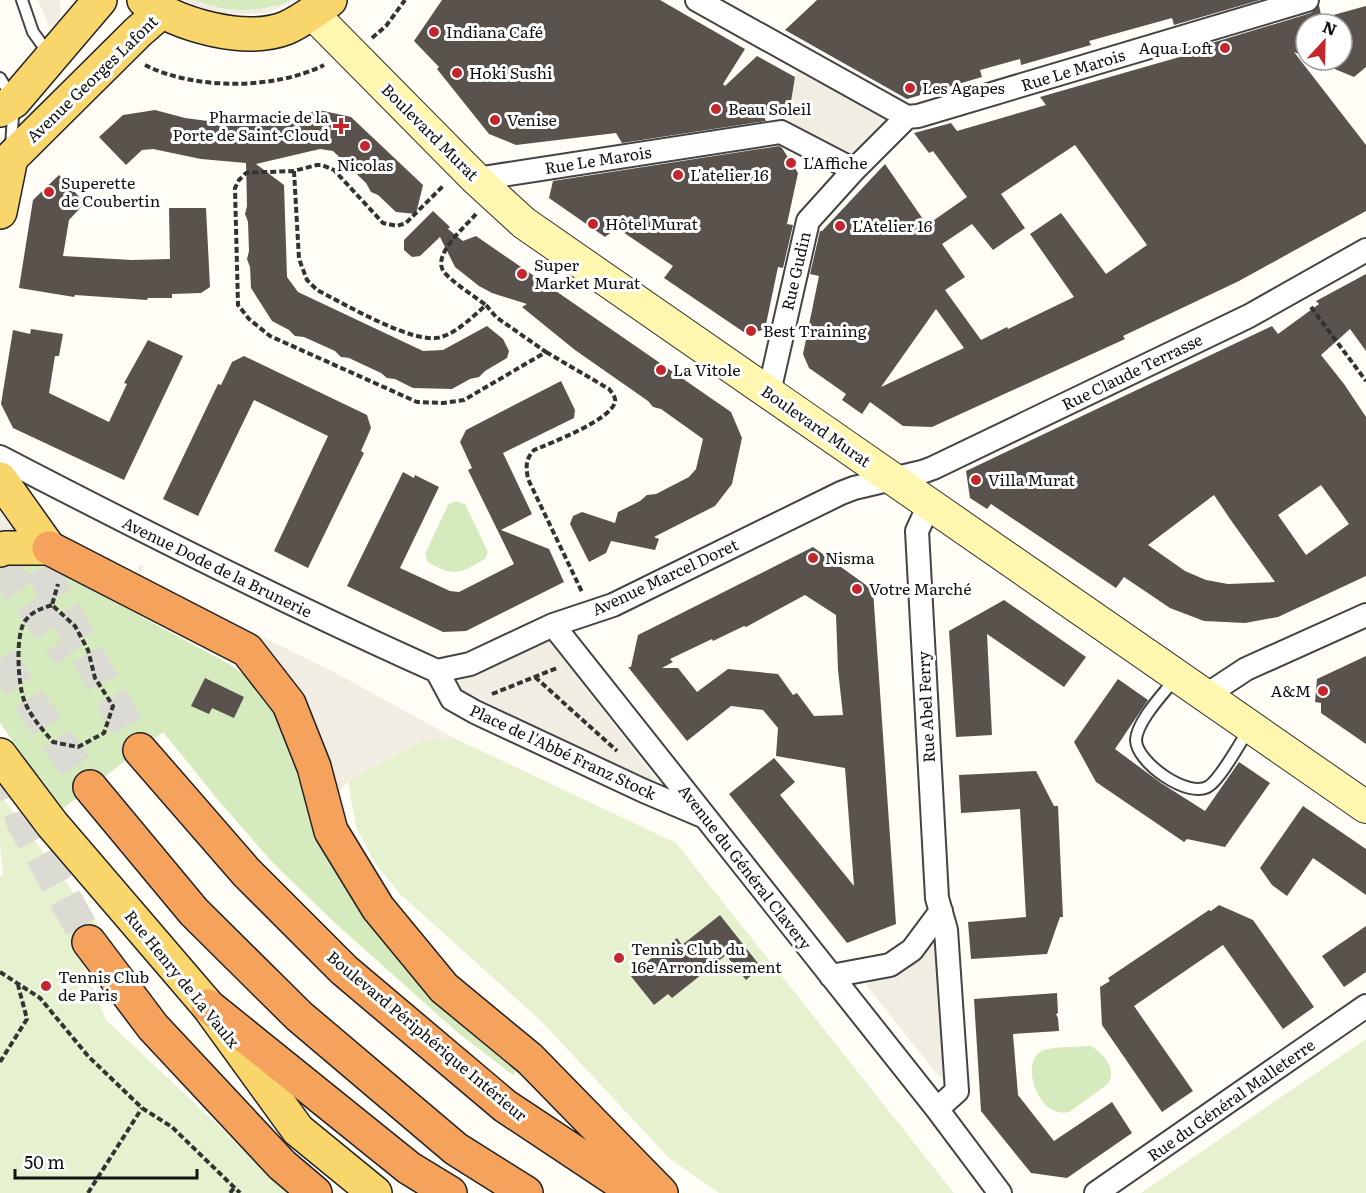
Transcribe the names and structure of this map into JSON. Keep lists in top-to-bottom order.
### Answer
{
  "streets": {
    "highway": ["Boulevard Périphérique Intérieur"],
    "main road": ["Avenue Georges Lafont", "Boulevard Murat", "Rue Henry de La Vaulx"],
    "street": [
      "Rue Le Marois",
      "Rue Gudin",
      "Rue Claude Terrasse",
      "Avenue Dode de la Brunerie",
      "Avenue Marcel Doret",
      "Rue Abel Ferry",
      "Place de l'Abbé Franz Stock",
      "Avenue du Général Clavery",
      "Rue du Général Malleterre"
    ]
  },
  "crossings": [
    ["Rue Le Marois", "Boulevard Murat"],
    ["Rue Le Marois", "Rue Gudin"],
    ["Boulevard Murat", "Rue Gudin"],
    ["Boulevard Murat", "Rue Claude Terrasse"],
    ["Boulevard Murat", "Avenue Marcel Doret"],
    ["Boulevard Murat", "Rue Abel Ferry"],
    ["Rue Claude Terrasse", "Avenue Marcel Doret"],
    ["Avenue Dode de la Brunerie", "Avenue Marcel Doret"],
    ["Avenue Dode de la Brunerie", "Place de l'Abbé Franz Stock"],
    ["Avenue Marcel Doret", "Place de l'Abbé Franz Stock"],
    ["Avenue Marcel Doret", "Avenue du Général Clavery"],
    ["Rue Abel Ferry", "Avenue du Général Clavery"],
    ["Place de l'Abbé Franz Stock", "Avenue du Général Clavery"]
  ],
  "places": {
    "other": [
      "Indiana Café",
      "Aqua Loft",
      "Hoki Sushi",
      "Les Agapes",
      "Beau Soleil",
      "Venise",
      "Nicolas",
      "L'Affiche",
      "L'atelier 16",
      "Superette de Coubertin",
      "Hôtel Murat",
      "L'Atelier 16",
      "Super Market Murat",
      "Best Training",
      "La Vitole",
      "Villa Murat",
      "Nisma",
      "Votre Marché",
      "A&M",
      "Tennis Club du 16e Arrondissement",
      "Tennis Club de Paris"
    ],
    "health": ["Pharmacie de la Porte de Saint-Cloud"]
  },
  "scale_bar": "50 m",
  "north": "top"
}
